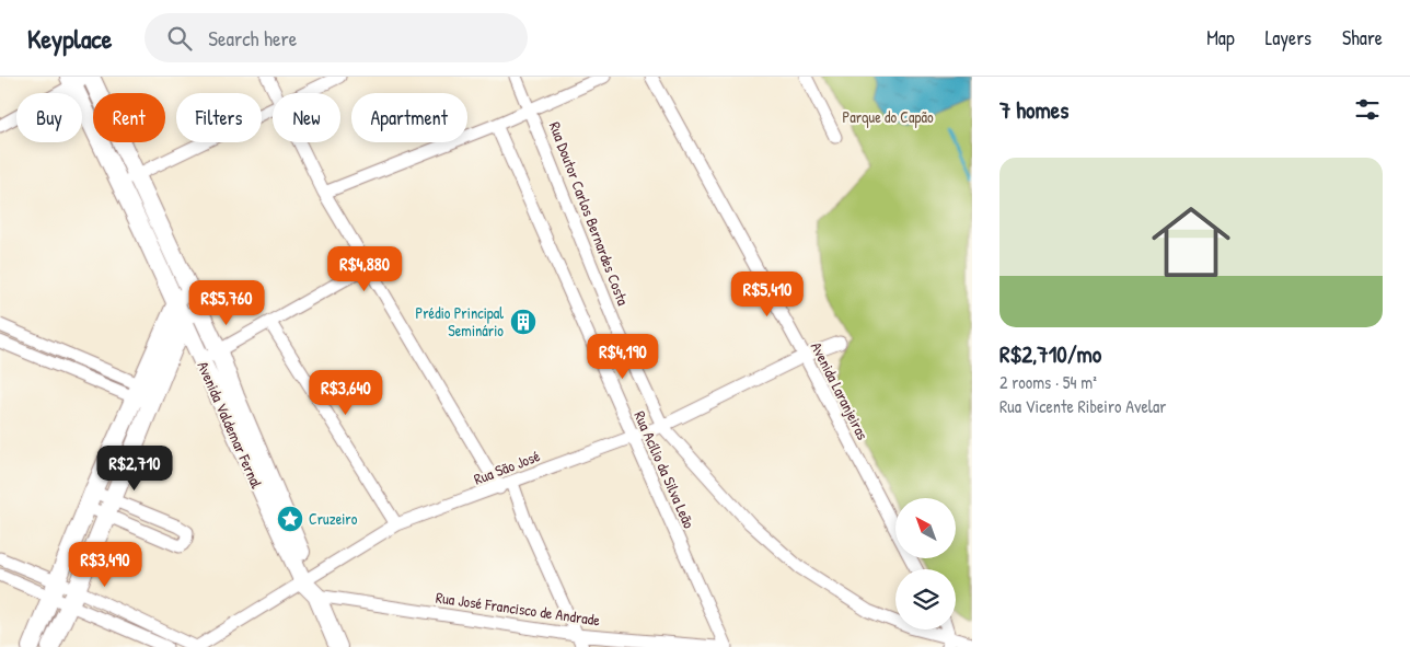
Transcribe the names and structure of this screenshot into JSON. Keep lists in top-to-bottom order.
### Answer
{
  "streets": {
    "street": [
      "Rua Doutor Carlos Bernardes Costa",
      "Avenida Laranjeiras",
      "Avenida Valdemar Fernal",
      "Rua São José",
      "Rua Acílio da Silva Leão",
      "Rua José Francisco de Andrade"
    ]
  },
  "crossings": [
    ["Rua Doutor Carlos Bernardes Costa", "Rua São José"],
    ["Avenida Laranjeiras", "Rua São José"],
    ["Avenida Valdemar Fernal", "Rua São José"],
    ["Avenida Valdemar Fernal", "Rua José Francisco de Andrade"],
    ["Rua São José", "Rua Acílio da Silva Leão"],
    ["Rua São José", "Rua José Francisco de Andrade"]
  ],
  "parks": ["Parque do Capão"],
  "places": {
    "building": ["Prédio Principal Seminário"],
    "place": ["Cruzeiro"]
  },
  "north": "top left",
  "page": {
    "header": "Keyplace",
    "search": "Search here",
    "nav": ["Map", "Layers", "Share"],
    "heading": "7 homes",
    "chip": [
      "Buy",
      "Rent",
      "Filters",
      "New",
      "Apartment"
    ],
    "list": [
      {
        "name": "R$2,710/mo",
        "note": "2 rooms · 54 m² · Rua Vicente Ribeiro Avelar"
      }
    ],
    "price": [
      "R$4,880",
      "R$5,410",
      "R$5,760",
      "R$4,190",
      "R$3,640",
      "R$2,710",
      "R$3,490"
    ]
  }
}
